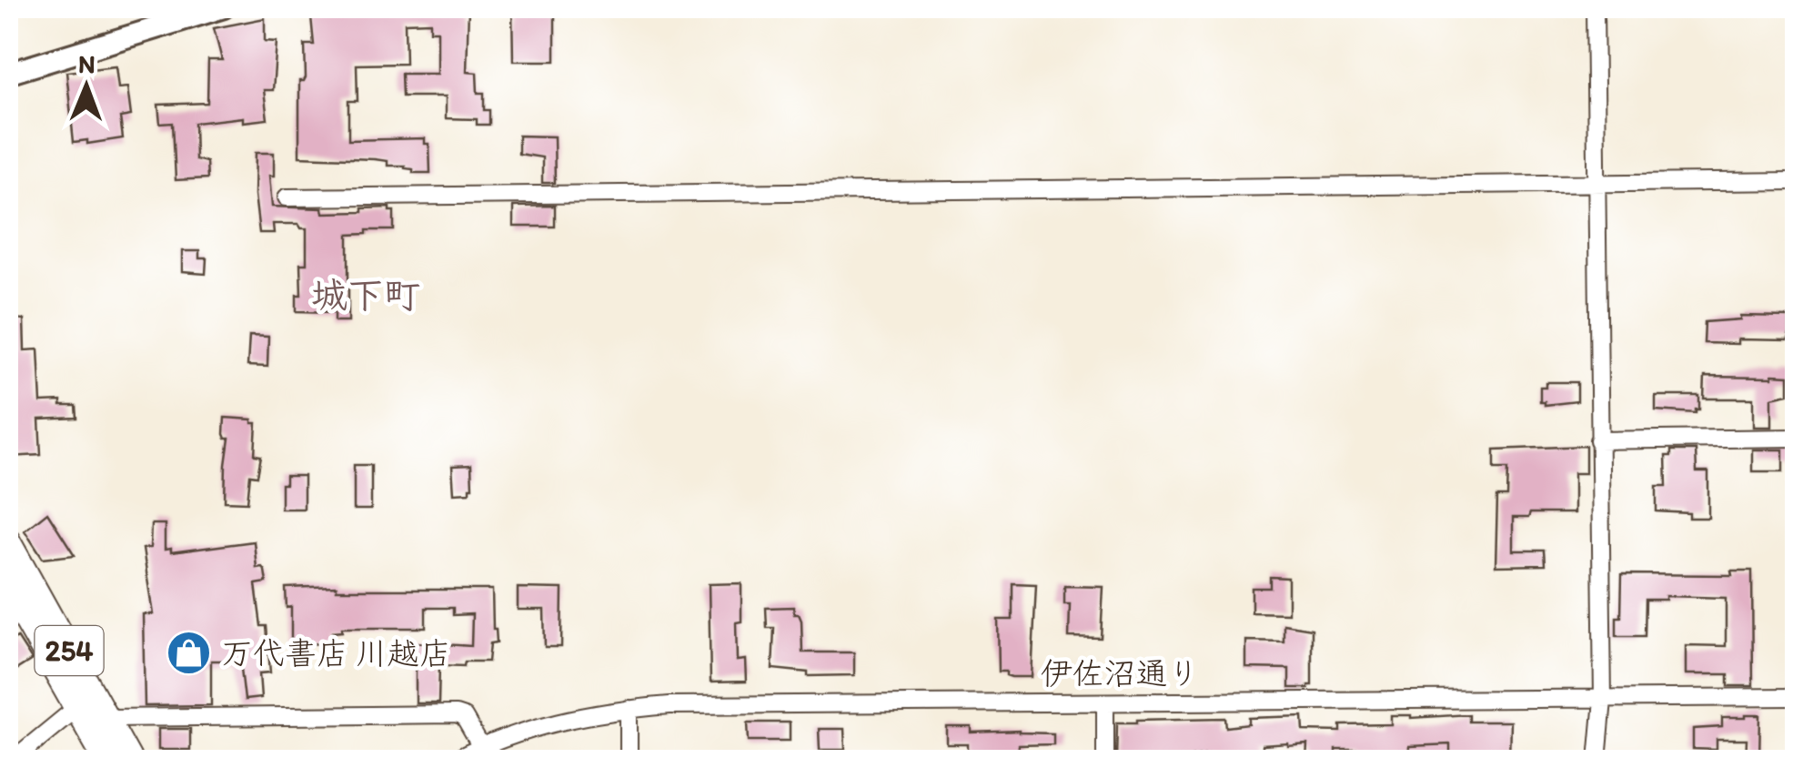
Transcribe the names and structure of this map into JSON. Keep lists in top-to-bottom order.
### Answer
{
  "streets": {
    "highway": ["254"],
    "street": ["伊佐沼通り"]
  },
  "districts": ["城下町"],
  "places": {
    "shop": ["万代書店 川越店"]
  },
  "north": "top"
}
